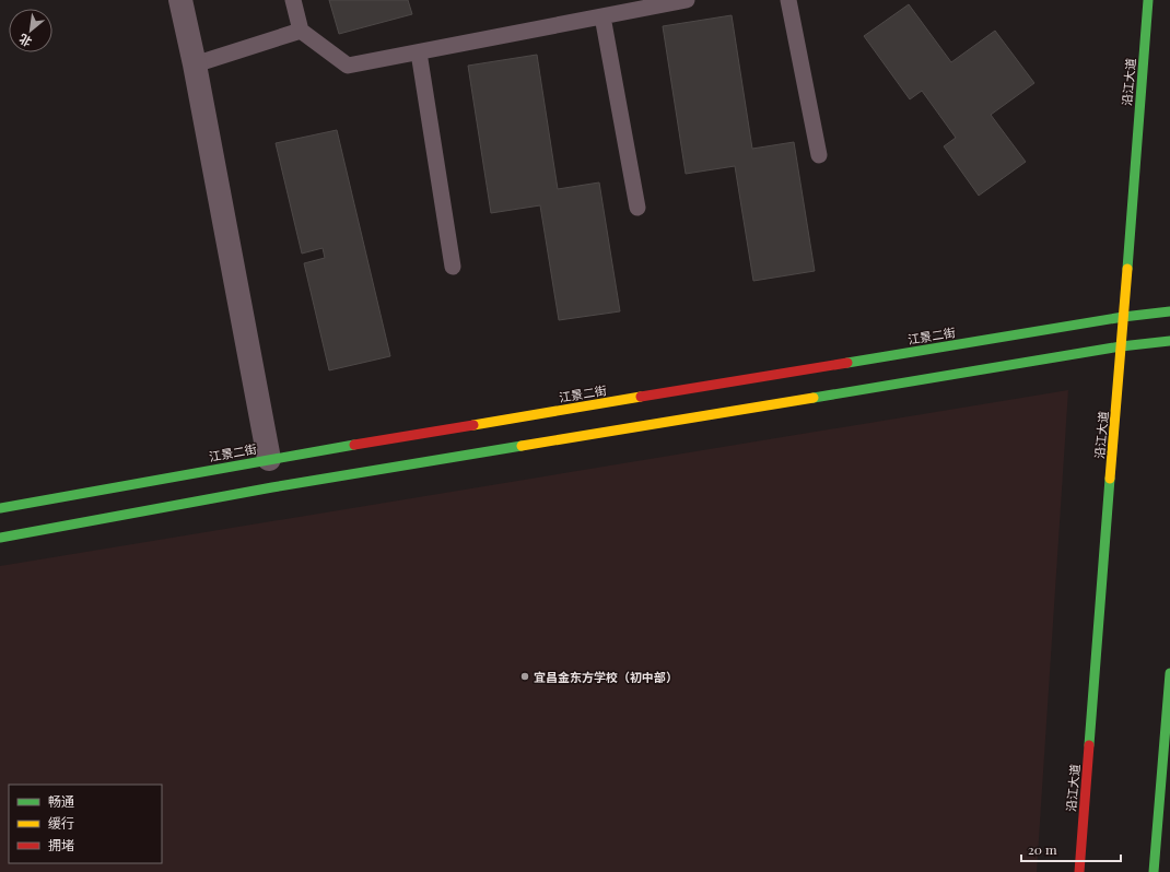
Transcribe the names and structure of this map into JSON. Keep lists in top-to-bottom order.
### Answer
{
  "streets": {
    "street": ["沿江大道", "江景二街"]
  },
  "crossings": [
    ["沿江大道", "江景二街"]
  ],
  "places": ["宜昌金东方学校（初中部）"],
  "legend": ["畅通", "缓行", "拥堵"],
  "scale_bar": "20 m",
  "north": "bottom left"
}
